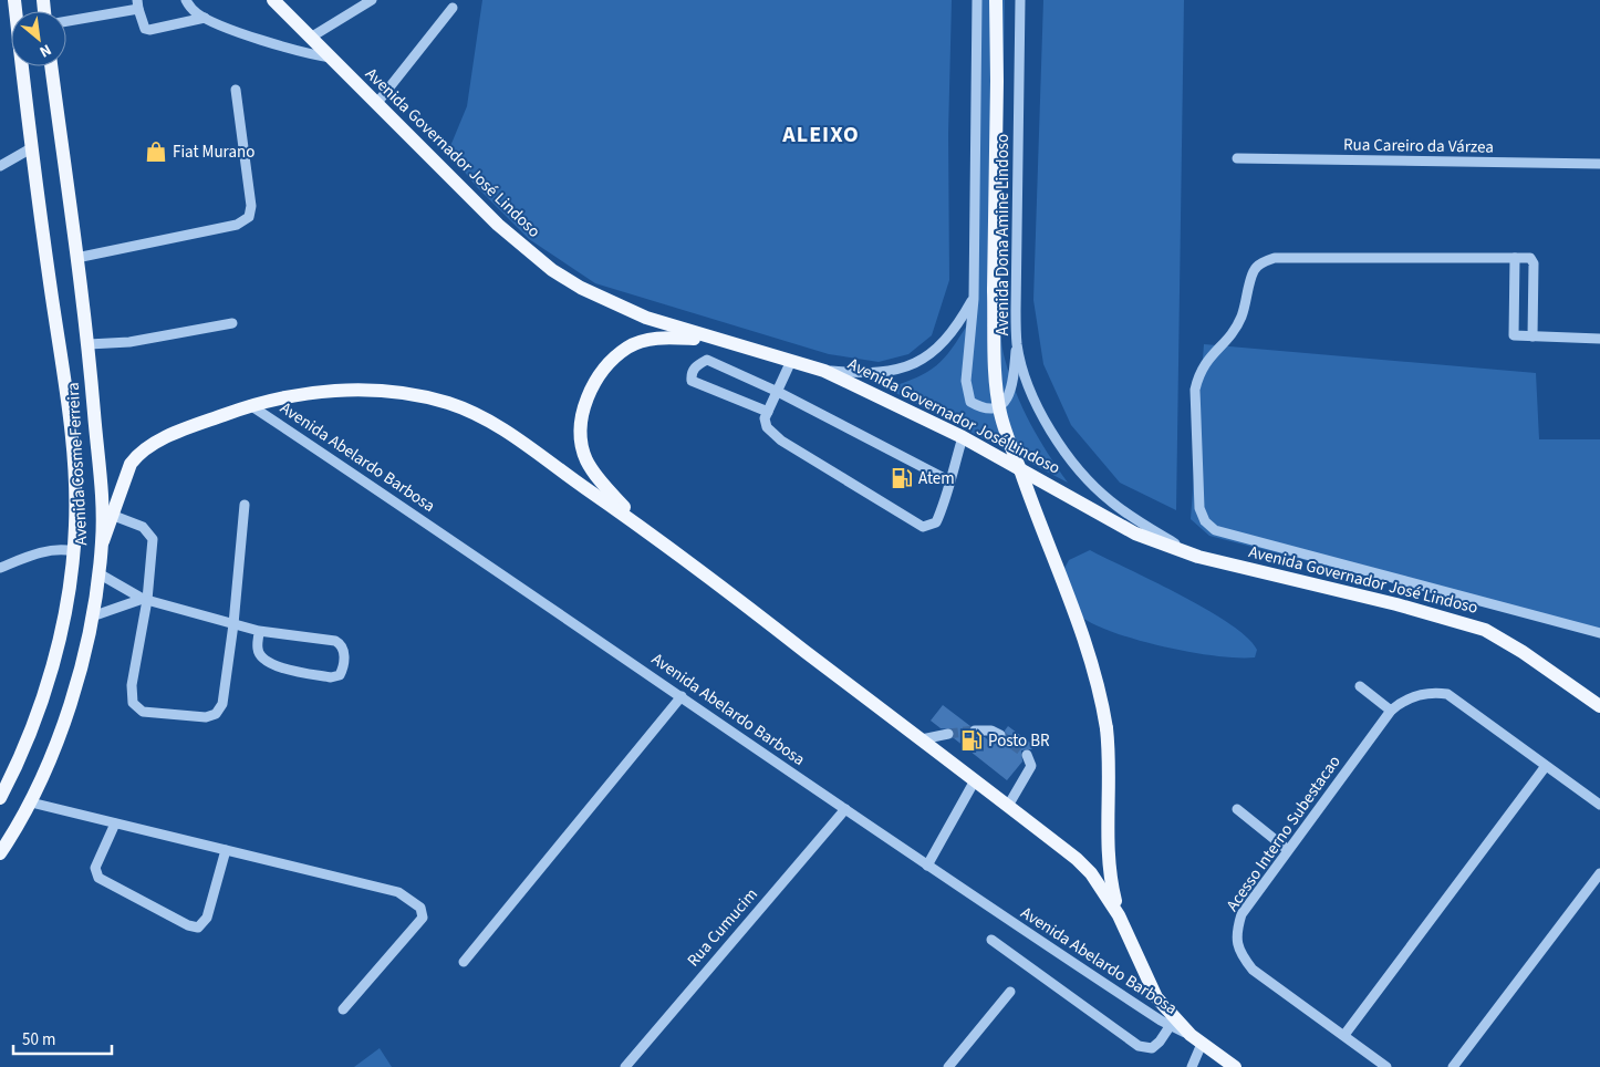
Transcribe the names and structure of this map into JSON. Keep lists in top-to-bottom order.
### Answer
{
  "streets": {
    "main road": ["Avenida Governador José Lindoso", "Avenida Cosme Ferreira"],
    "street": [
      "Rua Careiro da Várzea",
      "Avenida Dona Amine Lindoso",
      "Avenida Abelardo Barbosa",
      "Acesso Interno Subestacao",
      "Rua Cumucim"
    ]
  },
  "crossings": [
    ["Avenida Governador José Lindoso", "Avenida Dona Amine Lindoso"],
    ["Avenida Abelardo Barbosa", "Rua Cumucim"]
  ],
  "districts": ["ALEIXO"],
  "places": {
    "shop": ["Fiat Murano"],
    "fuel station": ["Atem", "Posto BR"]
  },
  "scale_bar": "50 m",
  "north": "bottom right"
}
